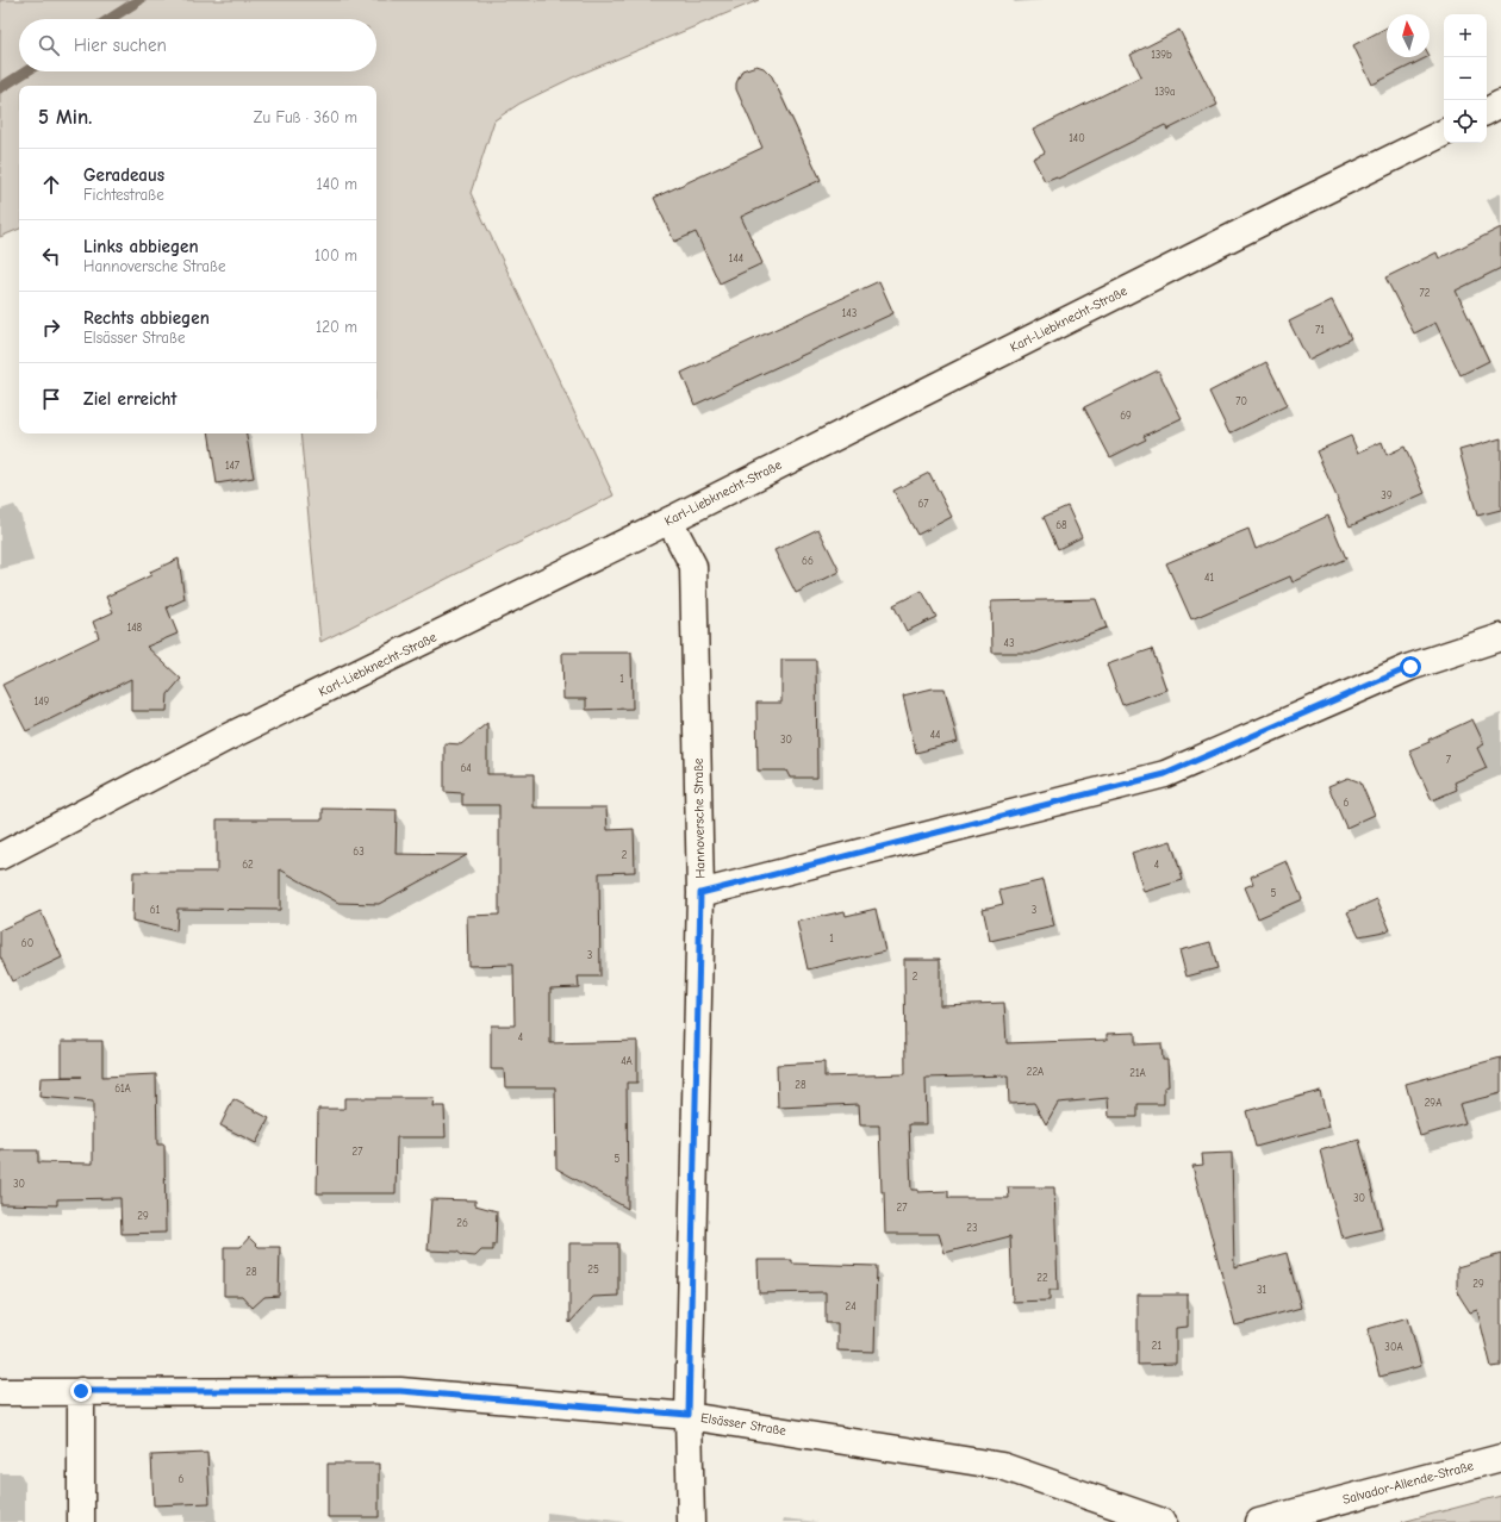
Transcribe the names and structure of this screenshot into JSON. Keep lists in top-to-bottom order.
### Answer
{
  "streets": {
    "street": [
      "Karl-Liebknecht-Straße",
      "Hannoversche Straße",
      "Elsässer Straße",
      "Salvador-Allende-Straße"
    ]
  },
  "crossings": [
    ["Karl-Liebknecht-Straße", "Hannoversche Straße"],
    ["Hannoversche Straße", "Elsässer Straße"]
  ],
  "house_numbers": [
    "139b",
    "139a",
    "140",
    "144",
    "72",
    "143",
    "71",
    "70",
    "69",
    "147",
    "39",
    "67",
    "68",
    "66",
    "41",
    "148",
    "43",
    "1",
    "149",
    "44",
    "30",
    "7",
    "64",
    "6",
    "63",
    "2",
    "62",
    "4",
    "5",
    "61",
    "3",
    "1",
    "60",
    "3",
    "2",
    "4",
    "4A",
    "22A",
    "21A",
    "28",
    "61A",
    "29A",
    "27",
    "5",
    "30",
    "30",
    "27",
    "29",
    "26",
    "23",
    "25",
    "28",
    "22",
    "29",
    "31",
    "24",
    "21",
    "30A",
    "6"
  ],
  "north": "top",
  "page": {
    "map_buttons": ["+", "−"],
    "search": "Hier suchen",
    "heading": ["5 Min.", "Zu Fuß · 360 m"],
    "list": [
      ["Geradeaus", "Fichtestraße", "140 m"],
      ["Links abbiegen", "Hannoversche Straße", "100 m"],
      ["Rechts abbiegen", "Elsässer Straße", "120 m"],
      "Ziel erreicht"
    ]
  }
}
